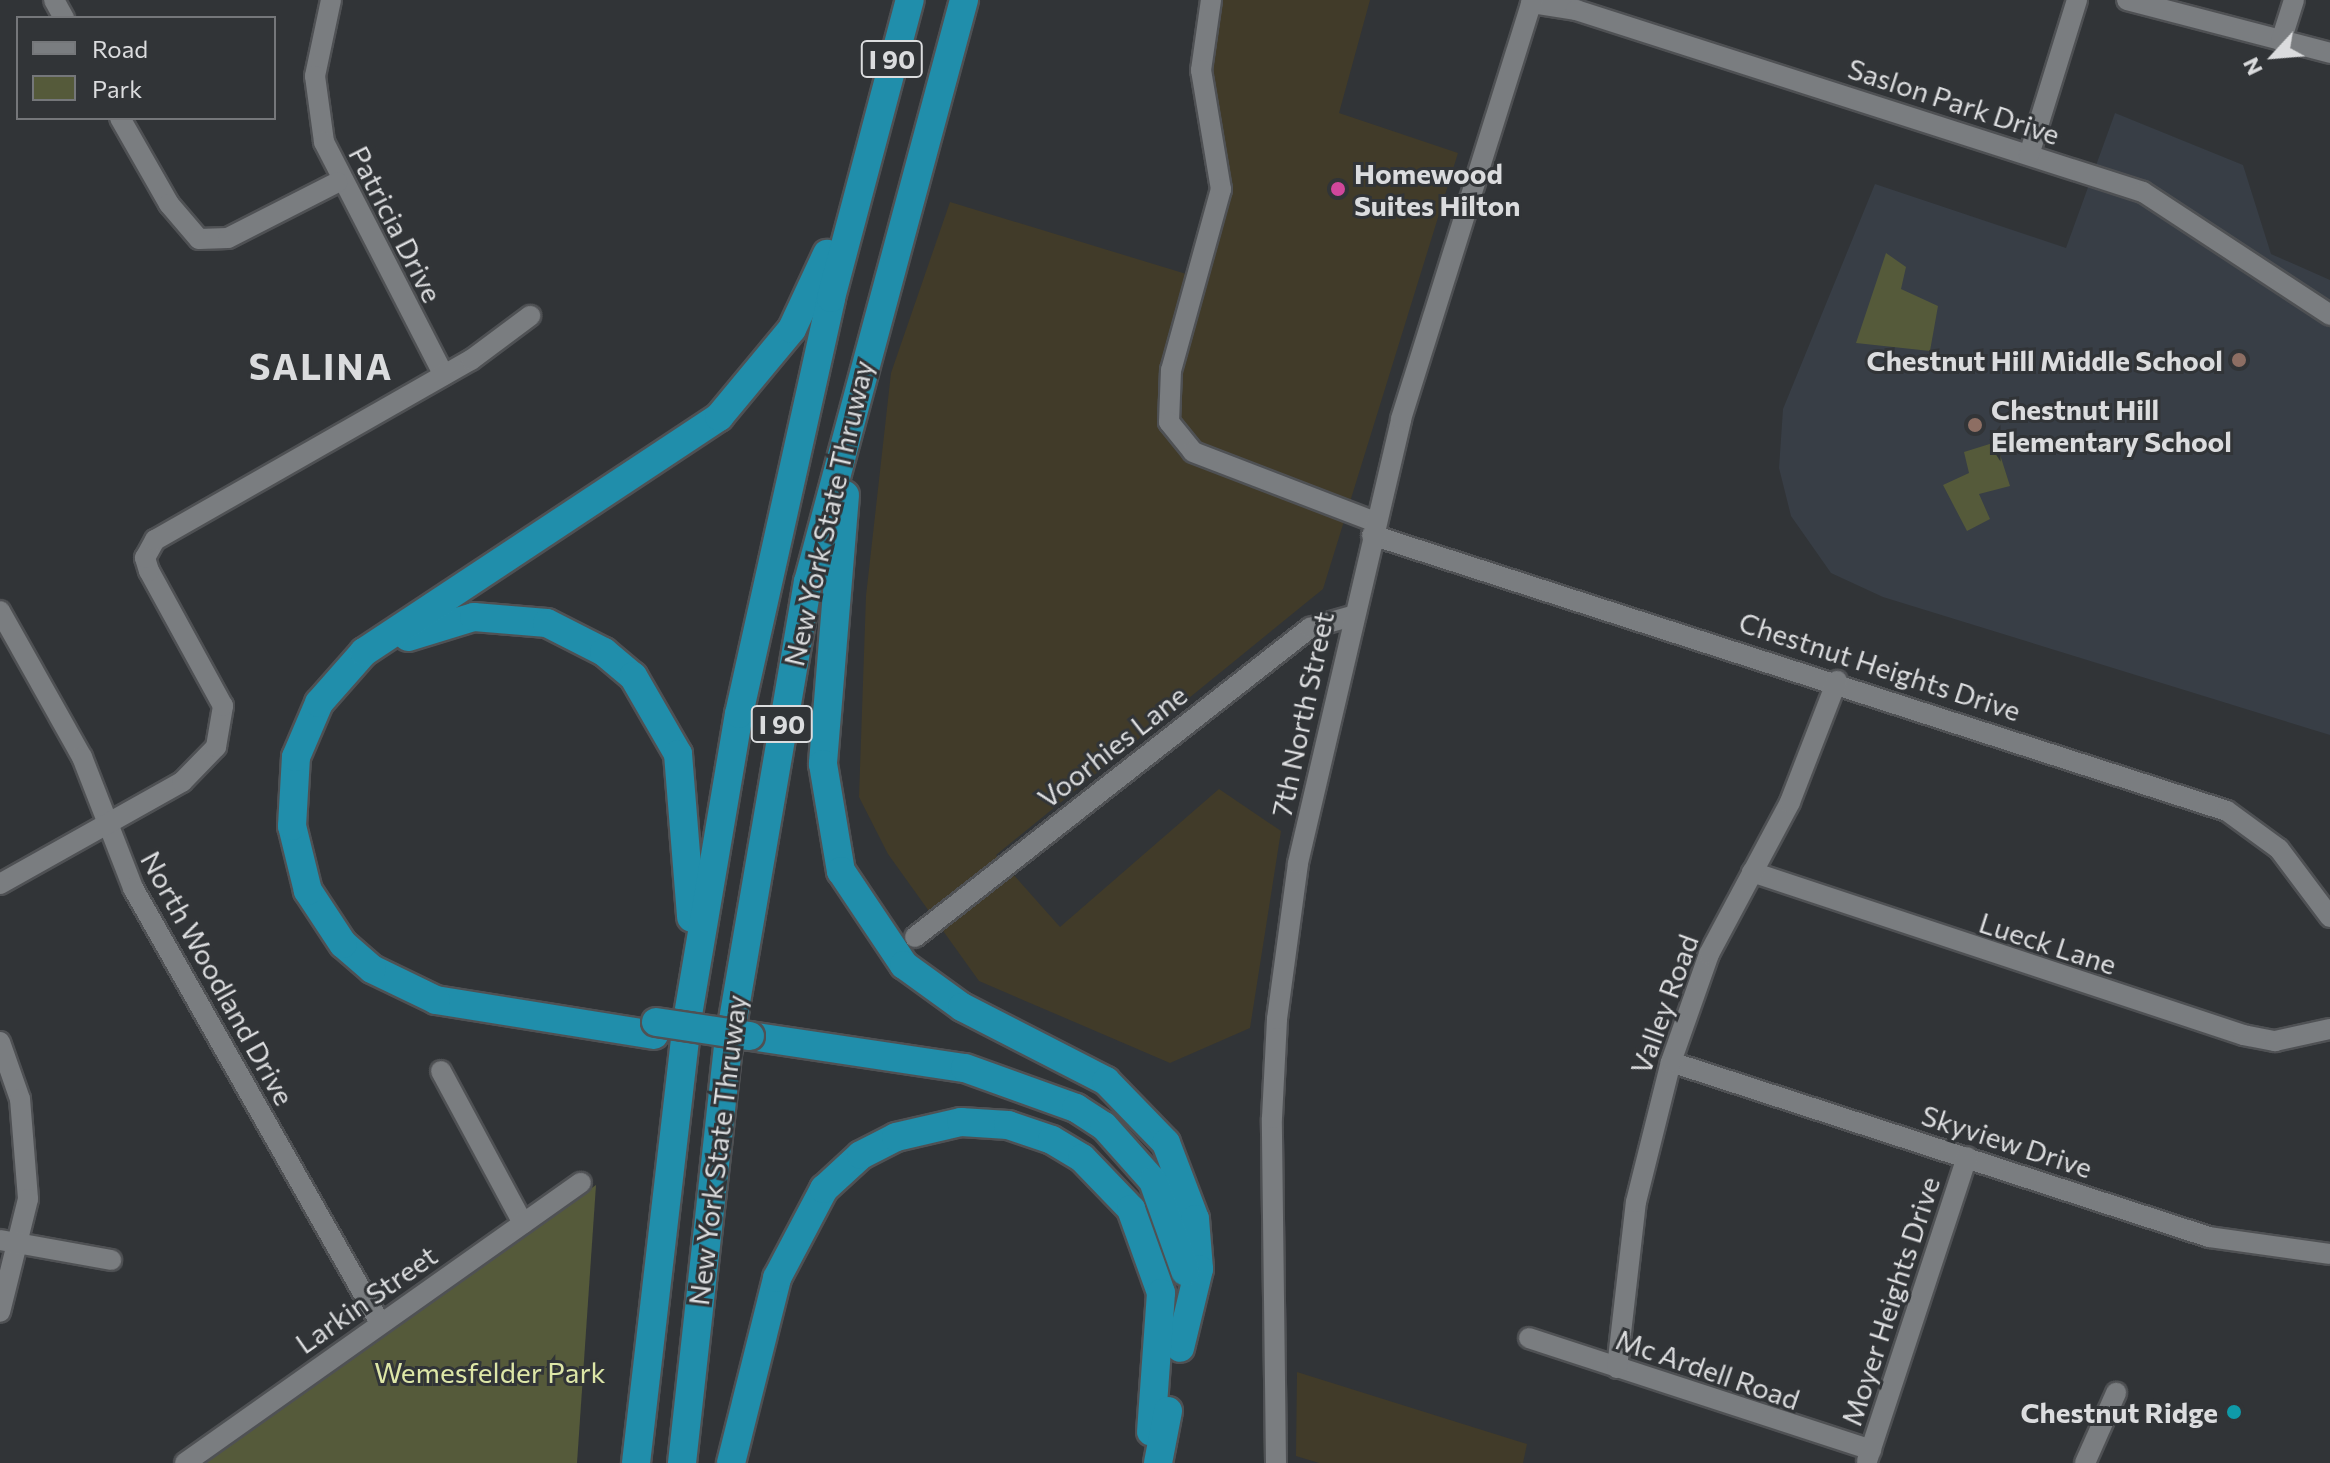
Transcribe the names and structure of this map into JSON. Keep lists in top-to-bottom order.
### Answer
{
  "streets": {
    "highway": ["I 90", "New York State Thruway"],
    "street": [
      "Saslon Park Drive",
      "Patricia Drive",
      "Chestnut Heights Drive",
      "7th North Street",
      "Voorhies Lane",
      "Lueck Lane",
      "North Woodland Drive",
      "Valley Road",
      "Skyview Drive",
      "Larkin Street",
      "Moyer Heights Drive",
      "Mc Ardell Road"
    ]
  },
  "crossings": [
    ["Saslon Park Drive", "7th North Street"],
    ["Chestnut Heights Drive", "7th North Street"],
    ["Chestnut Heights Drive", "Valley Road"],
    ["7th North Street", "Voorhies Lane"],
    ["Lueck Lane", "Valley Road"],
    ["North Woodland Drive", "Larkin Street"],
    ["Valley Road", "Skyview Drive"],
    ["Valley Road", "Mc Ardell Road"],
    ["Skyview Drive", "Moyer Heights Drive"],
    ["Moyer Heights Drive", "Mc Ardell Road"]
  ],
  "districts": ["SALINA"],
  "parks": ["Wemesfelder Park"],
  "places": [
    "Homewood Suites Hilton",
    "Chestnut Hill Middle School",
    "Chestnut Hill Elementary School",
    "Chestnut Ridge"
  ],
  "legend": ["Road", "Park"],
  "north": "bottom left"
}
